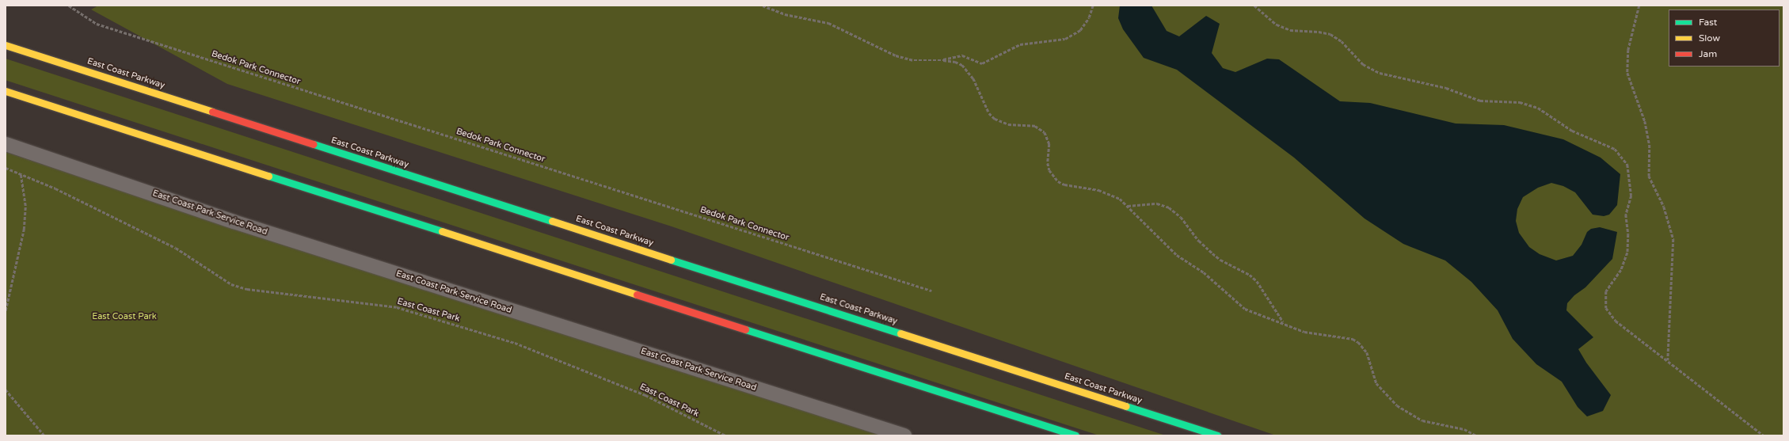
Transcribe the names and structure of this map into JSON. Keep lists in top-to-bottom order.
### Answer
{
  "streets": {
    "highway": ["East Coast Parkway"],
    "street": ["East Coast Park Service Road"],
    "path": ["Bedok Park Connector", "East Coast Park"]
  },
  "parks": ["East Coast Park"],
  "legend": ["Fast", "Slow", "Jam"]
}
